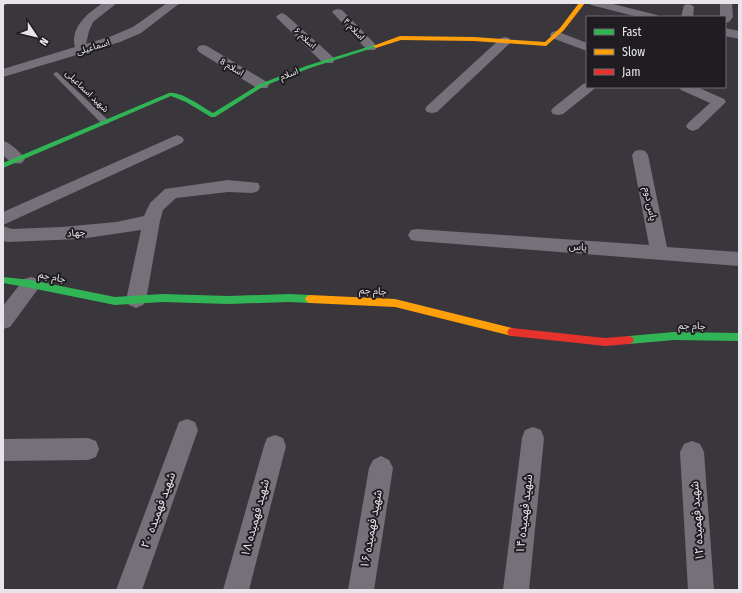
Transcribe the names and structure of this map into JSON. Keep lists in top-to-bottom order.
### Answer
{
  "streets": {
    "street": [
      "اسلام ۴",
      "اسلام ۶",
      "اسماعیلی",
      "اسلام 8",
      "اسلام",
      "یاس دوم",
      "جهاد",
      "یاس",
      "جام جم",
      "شهید فهمیده ۲۰",
      "شهید فهمیده ۱۴",
      "شهید فهمیده ۱۸",
      "شهید فهمیده ۱۲",
      "شهید فهمیده ۱۶"
    ],
    "lane": ["شهید اسماعیلی"]
  },
  "crossings": [
    ["اسلام ۴", "اسلام"],
    ["اسلام ۶", "اسلام"],
    ["اسلام 8", "اسلام"],
    ["اسلام", "شهید اسماعیلی"],
    ["یاس دوم", "یاس"]
  ],
  "legend": ["Fast", "Slow", "Jam"],
  "north": "bottom right"
}
